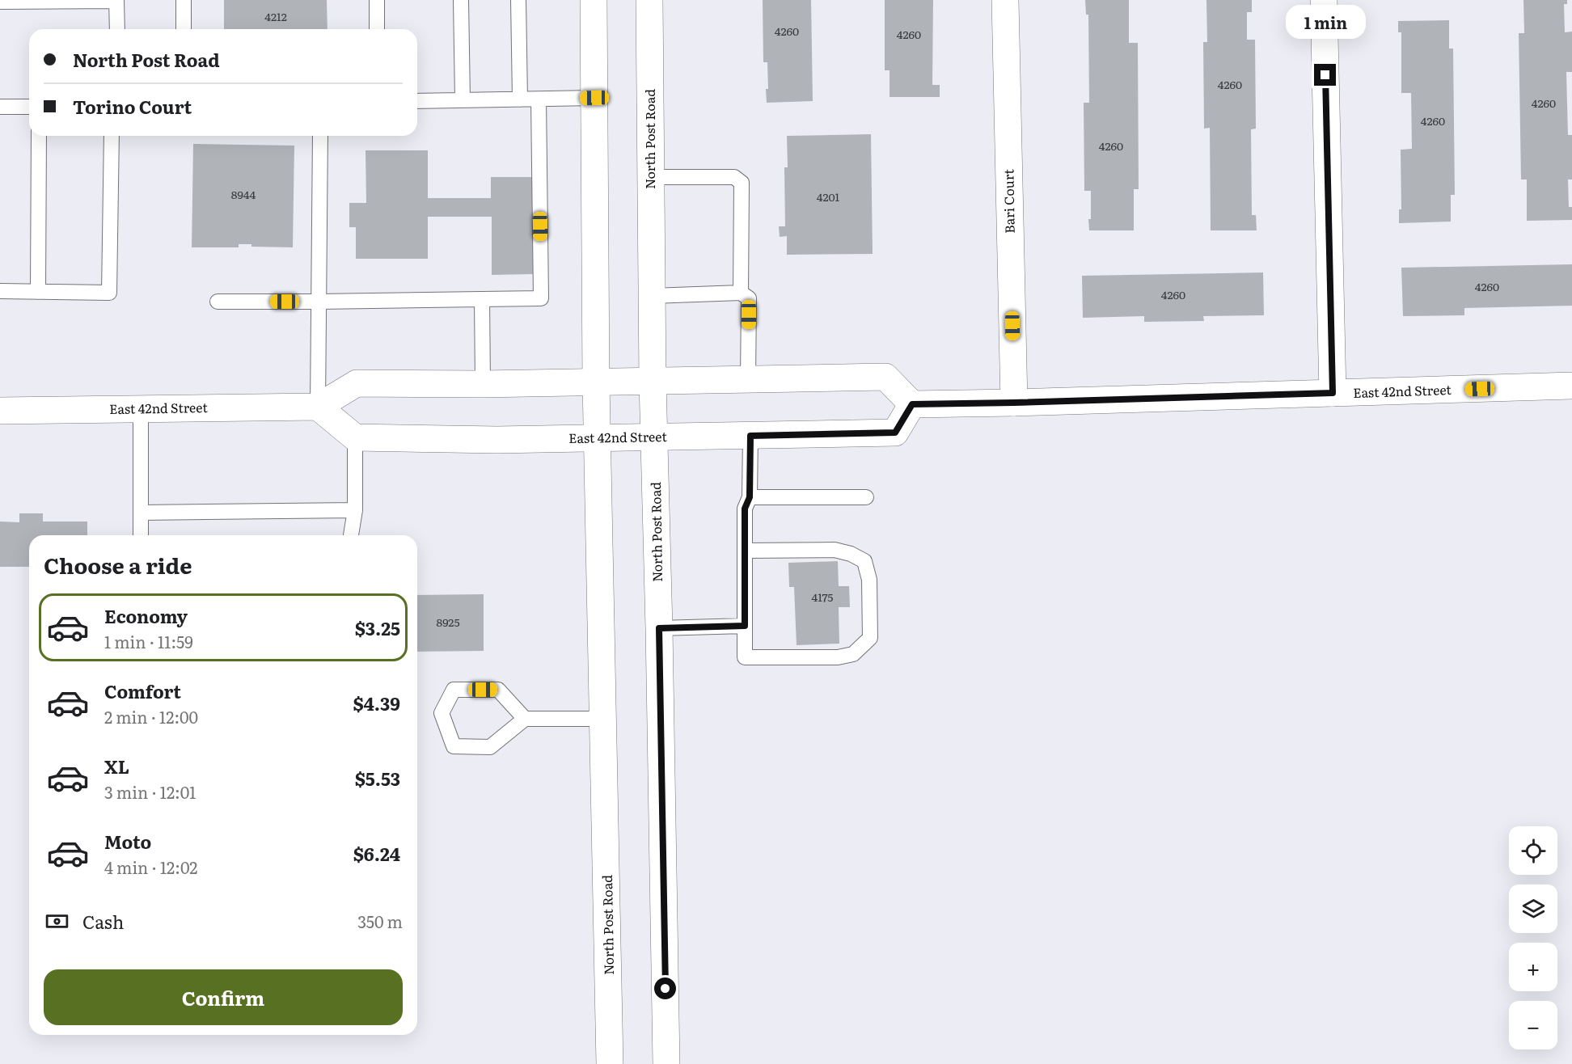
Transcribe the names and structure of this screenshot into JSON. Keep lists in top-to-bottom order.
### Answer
{
  "streets": {
    "street": ["North Post Road", "Bari Court", "East 42nd Street"]
  },
  "crossings": [
    ["North Post Road", "East 42nd Street"],
    ["Bari Court", "East 42nd Street"]
  ],
  "house_numbers": [
    "4212",
    "4260",
    "4260",
    "4260",
    "4260",
    "4260",
    "4260",
    "8944",
    "4201",
    "4260",
    "4260",
    "4175",
    "8925"
  ],
  "page": {
    "bubble": "1 min",
    "banner": ["North Post Road", "Torino Court"],
    "heading": "Choose a ride",
    "list": [
      {
        "name": "Economy",
        "note": "1 min · 11:59",
        "value": "$3.25"
      },
      {
        "name": "Comfort",
        "note": "2 min · 12:00",
        "value": "$4.39"
      },
      {
        "name": "XL",
        "note": "3 min · 12:01",
        "value": "$5.53"
      },
      {
        "name": "Moto",
        "note": "4 min · 12:02",
        "value": "$6.24"
      }
    ],
    "map_buttons": ["+", "−"],
    "pay": ["Cash", "350 m"],
    "buttons": "Confirm"
  }
}
